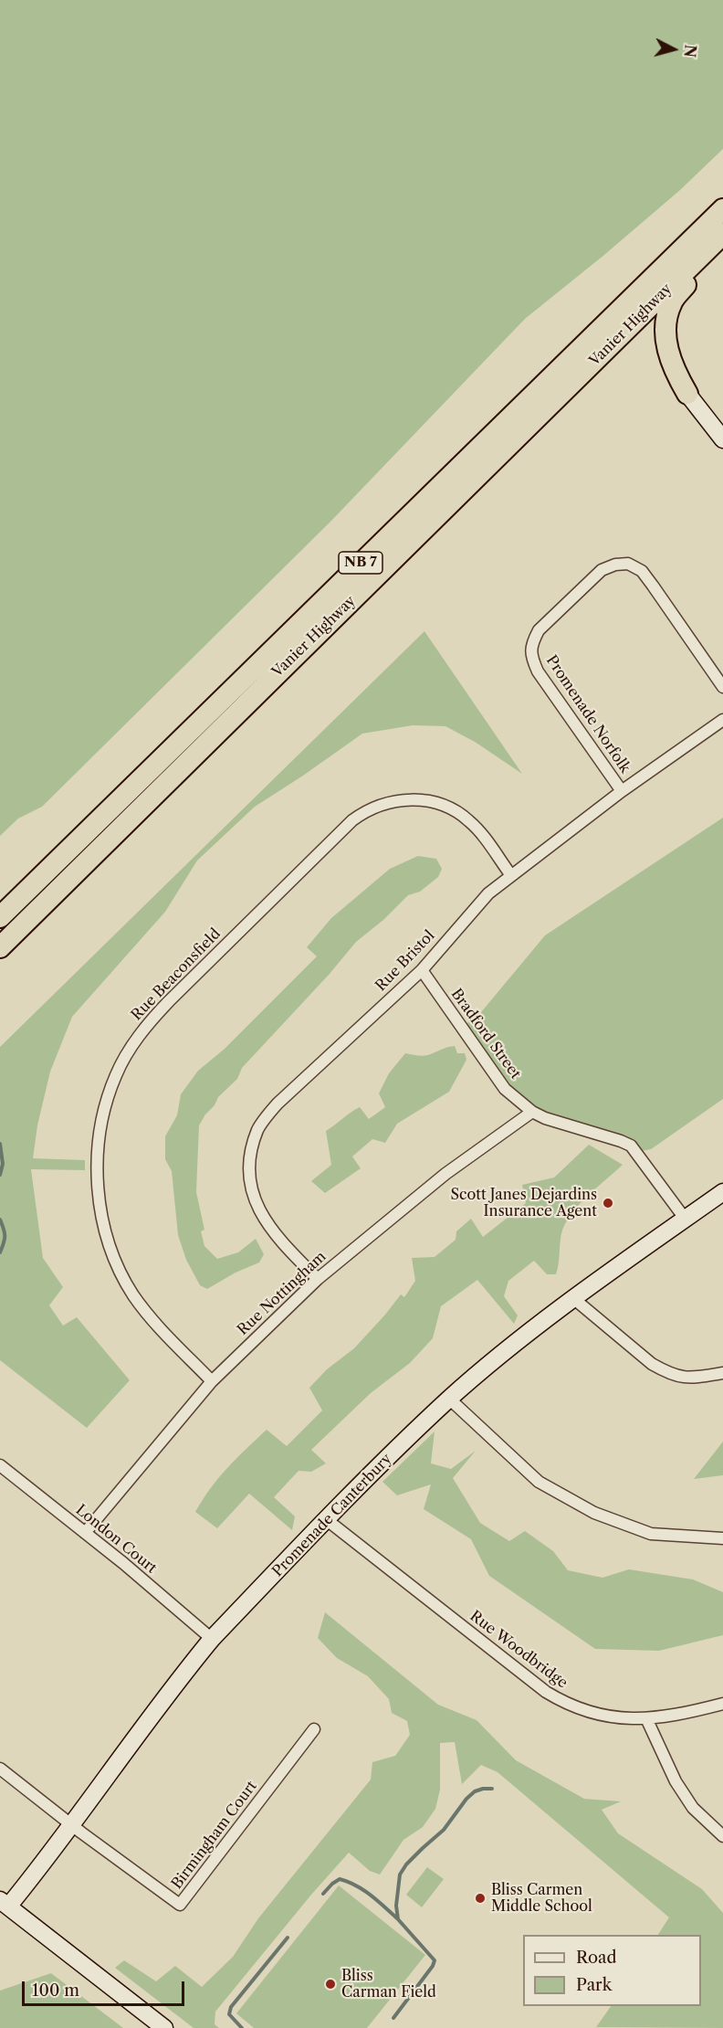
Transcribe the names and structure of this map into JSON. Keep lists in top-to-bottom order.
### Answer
{
  "streets": {
    "highway": ["Vanier Highway", "NB 7"],
    "street": [
      "Promenade Norfolk",
      "Rue Bristol",
      "Rue Beaconsfield",
      "Bradford Street",
      "Rue Nottingham",
      "Promenade Canterbury",
      "London Court",
      "Rue Woodbridge",
      "Birmingham Court"
    ]
  },
  "crossings": [
    ["Promenade Norfolk", "Rue Bristol"],
    ["Rue Bristol", "Rue Beaconsfield"],
    ["Rue Bristol", "Bradford Street"],
    ["Rue Bristol", "Rue Nottingham"],
    ["Rue Beaconsfield", "Rue Nottingham"],
    ["Bradford Street", "Rue Nottingham"],
    ["Bradford Street", "Promenade Canterbury"],
    ["Rue Nottingham", "London Court"],
    ["Promenade Canterbury", "London Court"],
    ["Promenade Canterbury", "Rue Woodbridge"],
    ["Promenade Canterbury", "Birmingham Court"]
  ],
  "places": ["Scott Janes Dejardins Insurance Agent", "Bliss Carmen Middle School", "Bliss Carman Field"],
  "legend": ["Road", "Park"],
  "scale_bar": "100 m",
  "north": "right"
}
